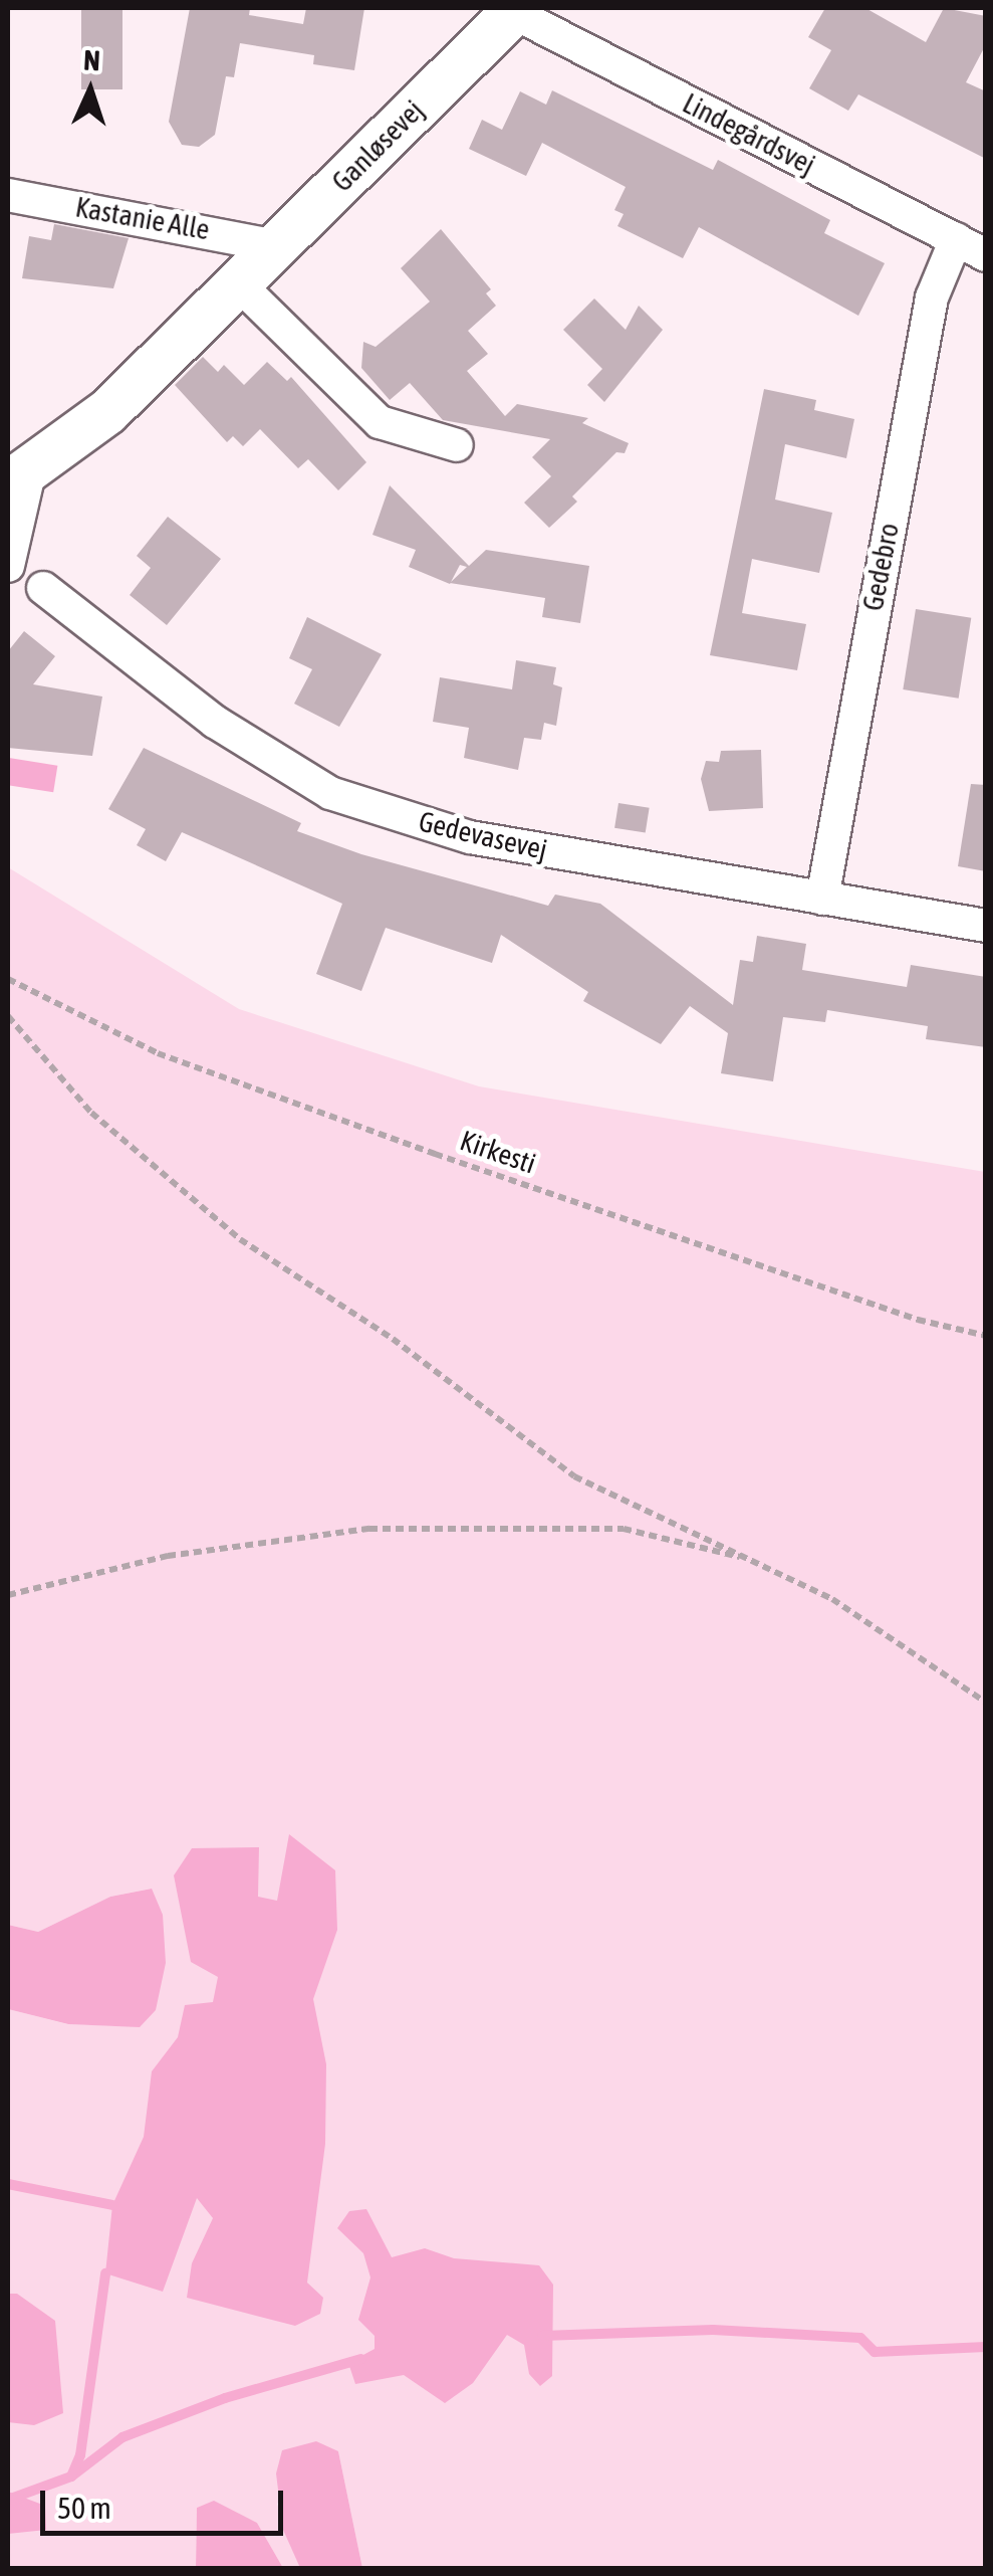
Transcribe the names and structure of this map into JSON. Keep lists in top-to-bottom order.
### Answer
{
  "streets": {
    "street": [
      "Lindegårdsvej",
      "Ganløsevej",
      "Kastanie Alle",
      "Gedebro",
      "Gedevasevej"
    ],
    "path": ["Kirkesti"]
  },
  "crossings": [
    ["Lindegårdsvej", "Ganløsevej"],
    ["Lindegårdsvej", "Gedebro"],
    ["Ganløsevej", "Kastanie Alle"],
    ["Gedebro", "Gedevasevej"]
  ],
  "scale_bar": "50 m",
  "north": "top"
}
